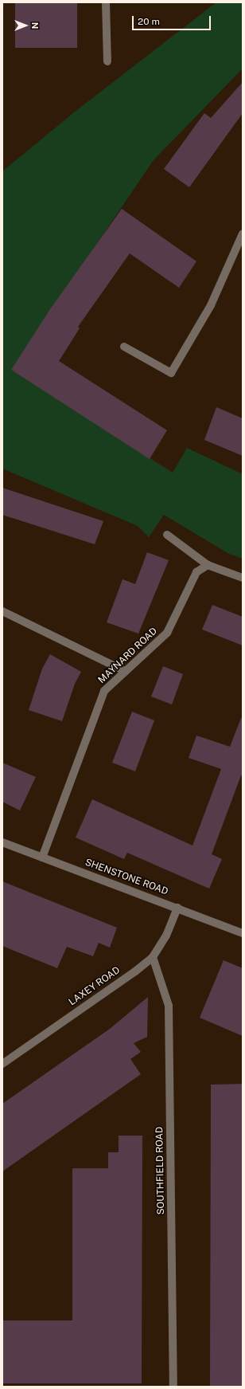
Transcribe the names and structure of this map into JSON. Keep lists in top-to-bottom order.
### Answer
{
  "streets": {
    "street": [
      "MAYNARD ROAD",
      "SHENSTONE ROAD",
      "LAXEY ROAD",
      "SOUTHFIELD ROAD"
    ]
  },
  "crossings": [
    ["MAYNARD ROAD", "SHENSTONE ROAD"],
    ["SHENSTONE ROAD", "LAXEY ROAD"],
    ["LAXEY ROAD", "SOUTHFIELD ROAD"]
  ],
  "scale_bar": "20 m",
  "north": "right"
}
